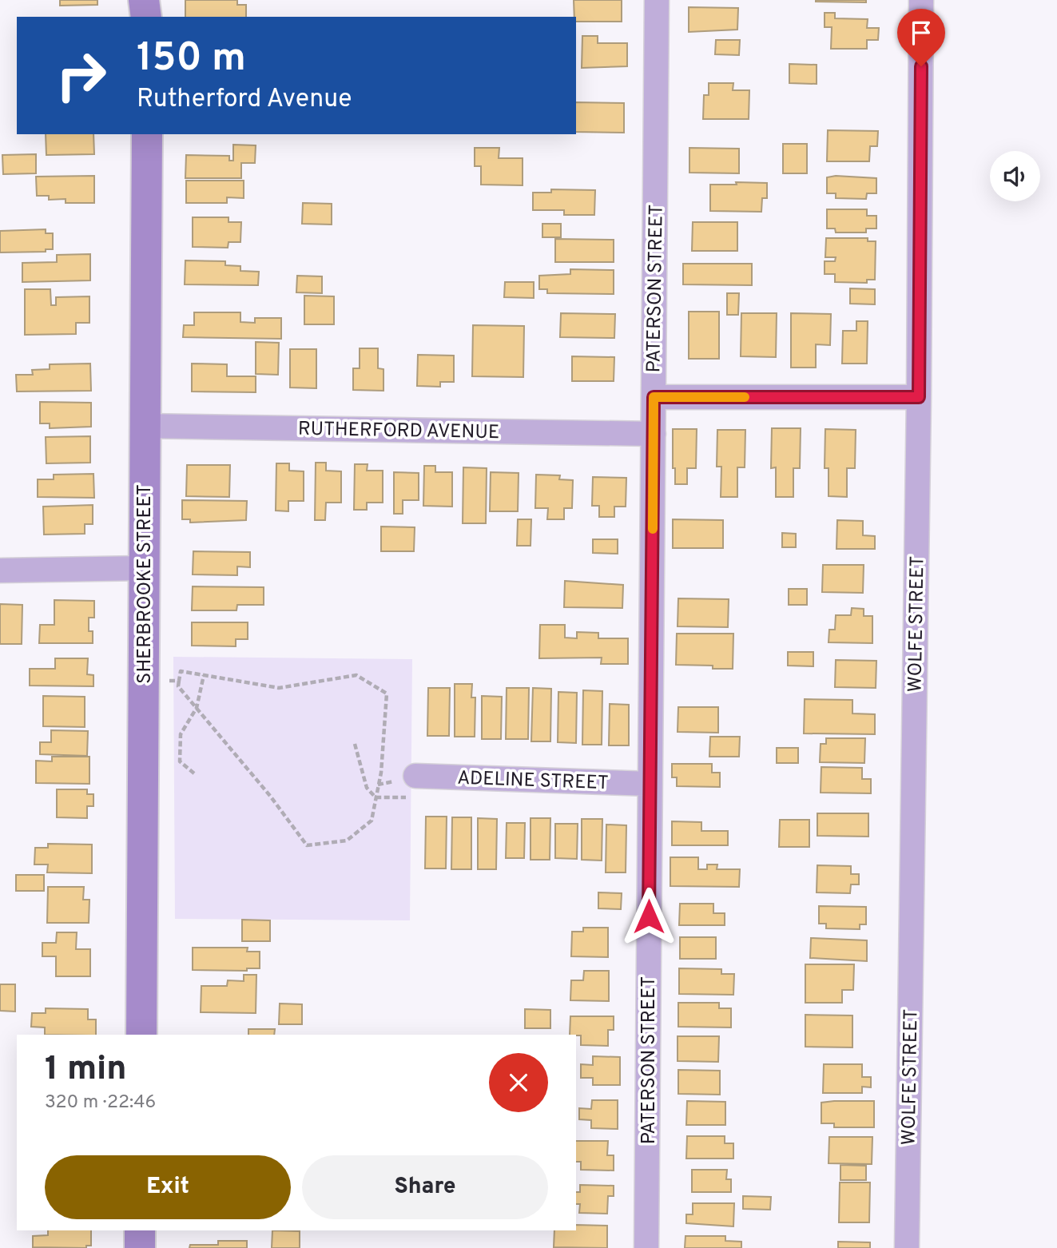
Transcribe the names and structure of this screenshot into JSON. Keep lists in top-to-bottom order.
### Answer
{
  "streets": {
    "main road": ["SHERBROOKE STREET"],
    "street": [
      "PATERSON STREET",
      "RUTHERFORD AVENUE",
      "WOLFE STREET",
      "ADELINE STREET"
    ]
  },
  "crossings": [
    ["PATERSON STREET", "RUTHERFORD AVENUE"],
    ["PATERSON STREET", "ADELINE STREET"],
    ["RUTHERFORD AVENUE", "SHERBROOKE STREET"]
  ],
  "page": {
    "turn": ["150 m", "Rutherford Avenue"],
    "heading": ["1 min", "320 m · 22:46"],
    "buttons": ["Exit", "Share"]
  }
}
